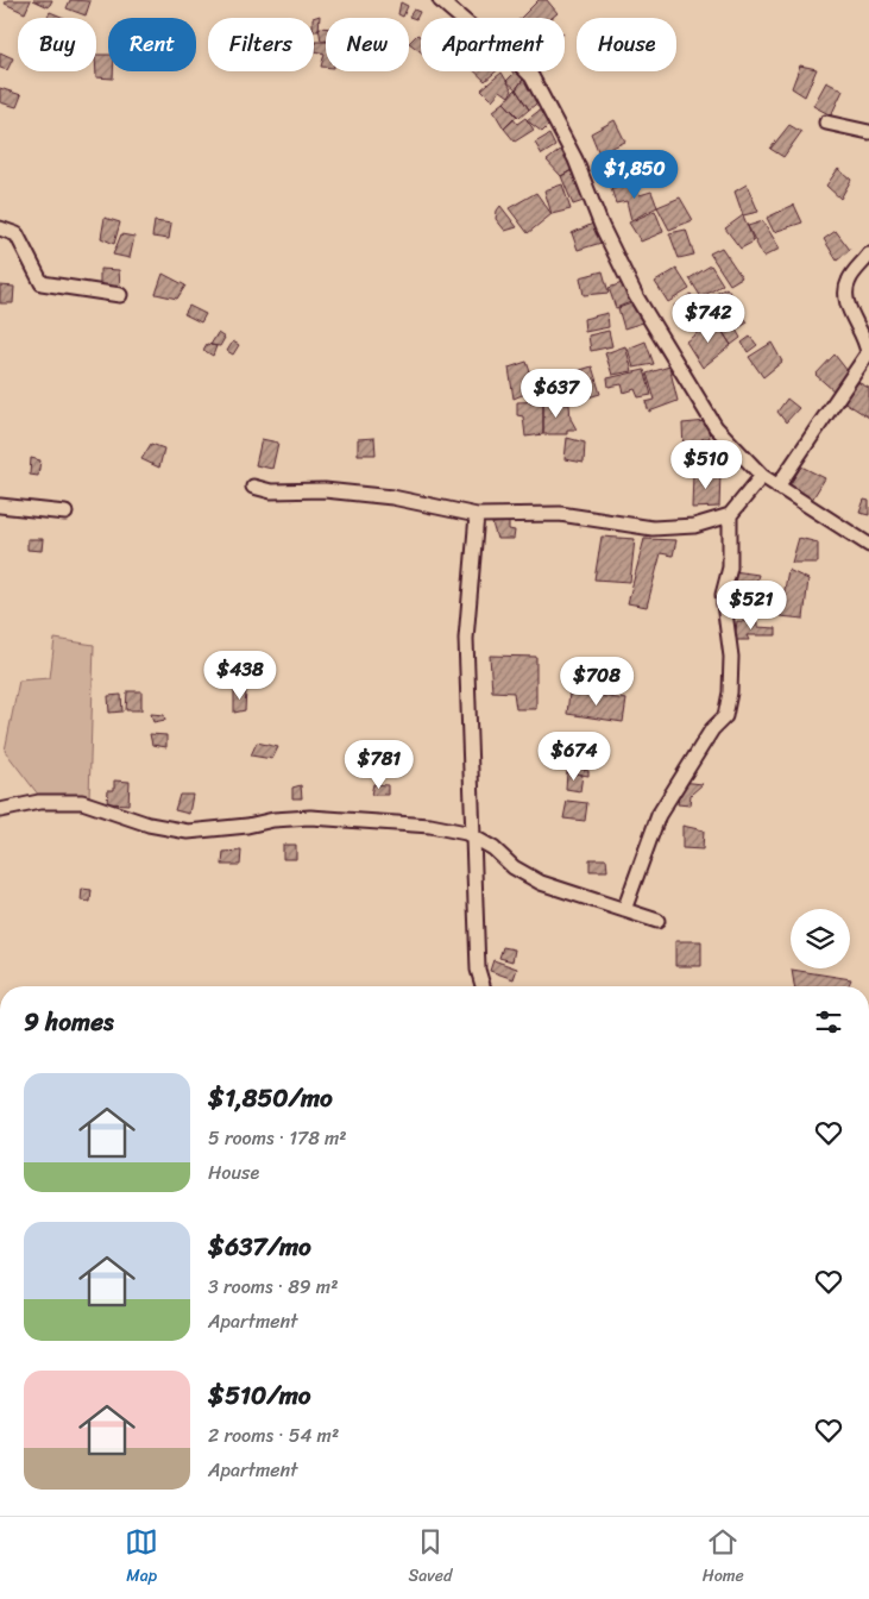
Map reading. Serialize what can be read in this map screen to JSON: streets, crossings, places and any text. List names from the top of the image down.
{
  "page": {
    "chip": [
      "Buy",
      "Rent",
      "Filters",
      "New",
      "Apartment",
      "House"
    ],
    "price": [
      "$1,850",
      "$742",
      "$637",
      "$510",
      "$521",
      "$438",
      "$708",
      "$674",
      "$781"
    ],
    "heading": "9 homes",
    "list": [
      {
        "name": "$1,850/mo",
        "note": "5 rooms · 178 m² · House"
      },
      {
        "name": "$637/mo",
        "note": "3 rooms · 89 m² · Apartment"
      },
      {
        "name": "$510/mo",
        "note": "2 rooms · 54 m² · Apartment"
      }
    ],
    "tabs": ["Map", "Saved", "Home"]
  }
}
